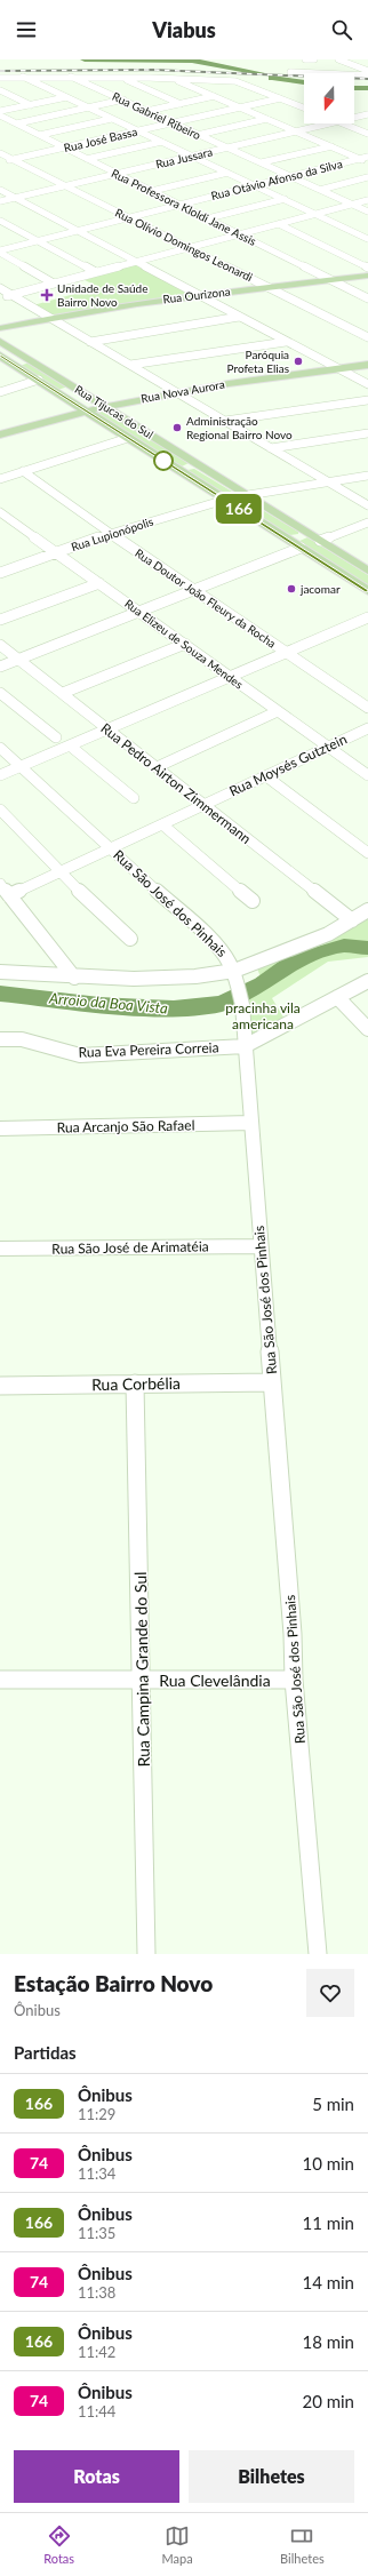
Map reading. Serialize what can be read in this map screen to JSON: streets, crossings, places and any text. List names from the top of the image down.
{
  "streets": {
    "main road": ["Rua Ourizona", "Rua Nova Aurora", "Rua Tijucas do Sul"],
    "street": [
      "Rua Gabriel Ribeiro",
      "Rua José Bassa",
      "Rua Jussara",
      "Rua Otávio Afonso da Silva",
      "Rua Professora Kloldi Jane Assis",
      "Rua Olívio Domingos Leonardi",
      "Rua Lupionópolis",
      "Rua Doutor João Fleury da Rocha",
      "Rua Elizeu de Souza Mendes",
      "Rua Moysés Gutztein",
      "Rua Pedro Airton Zimmermann",
      "Rua São José dos Pinhais",
      "Rua Eva Pereira Correia",
      "Rua Arcanjo São Rafael",
      "Rua São José de Arimatéia",
      "Rua Corbélia",
      "Rua Campina Grande do Sul",
      "Rua Clevelândia"
    ]
  },
  "crossings": [
    ["Rua Gabriel Ribeiro", "Rua José Bassa"],
    ["Rua Gabriel Ribeiro", "Rua Jussara"],
    ["Rua Gabriel Ribeiro", "Rua Otávio Afonso da Silva"],
    ["Rua José Bassa", "Rua Professora Kloldi Jane Assis"],
    ["Rua José Bassa", "Rua Olívio Domingos Leonardi"],
    ["Rua Jussara", "Rua Professora Kloldi Jane Assis"],
    ["Rua Jussara", "Rua Olívio Domingos Leonardi"],
    ["Rua Otávio Afonso da Silva", "Rua Professora Kloldi Jane Assis"],
    ["Rua Otávio Afonso da Silva", "Rua Olívio Domingos Leonardi"],
    ["Rua Professora Kloldi Jane Assis", "Rua Ourizona"],
    ["Rua Olívio Domingos Leonardi", "Rua Ourizona"],
    ["Rua Nova Aurora", "Rua Tijucas do Sul"],
    ["Rua Tijucas do Sul", "Rua Lupionópolis"],
    ["Rua Lupionópolis", "Rua Doutor João Fleury da Rocha"],
    ["Rua Lupionópolis", "Rua Elizeu de Souza Mendes"],
    ["Rua Elizeu de Souza Mendes", "Rua Moysés Gutztein"],
    ["Rua Moysés Gutztein", "Rua Pedro Airton Zimmermann"],
    ["Rua Moysés Gutztein", "Rua São José dos Pinhais"],
    ["Rua São José dos Pinhais", "Rua Eva Pereira Correia"],
    ["Rua São José dos Pinhais", "Rua Arcanjo São Rafael"],
    ["Rua São José dos Pinhais", "Rua São José de Arimatéia"],
    ["Rua São José dos Pinhais", "Rua Corbélia"],
    ["Rua São José dos Pinhais", "Rua Clevelândia"],
    ["Rua Corbélia", "Rua Campina Grande do Sul"],
    ["Rua Campina Grande do Sul", "Rua Clevelândia"]
  ],
  "water": ["Arroio da Boa Vista"],
  "parks": ["pracinha vila americana"],
  "places": {
    "health": ["Unidade de Saúde Bairro Novo"],
    "other": ["Paróquia Profeta Elias", "Administração Regional Bairro Novo", "jacomar"]
  },
  "lines": ["bus line 166"],
  "north": "bottom",
  "page": {
    "header": "Viabus",
    "on_map": "166",
    "heading": [
      ["Estação Bairro Novo", "Ônibus"],
      "Partidas"
    ],
    "list": [
      {
        "mark": "166",
        "name": "Ônibus",
        "note": "11:29",
        "value": "5 min"
      },
      {
        "mark": "74",
        "name": "Ônibus",
        "note": "11:34",
        "value": "10 min"
      },
      {
        "mark": "166",
        "name": "Ônibus",
        "note": "11:35",
        "value": "11 min"
      },
      {
        "mark": "74",
        "name": "Ônibus",
        "note": "11:38",
        "value": "14 min"
      },
      {
        "mark": "166",
        "name": "Ônibus",
        "note": "11:42",
        "value": "18 min"
      },
      {
        "mark": "74",
        "name": "Ônibus",
        "note": "11:44",
        "value": "20 min"
      }
    ],
    "buttons": ["Rotas", "Bilhetes"],
    "tabs": ["Rotas", "Mapa", "Bilhetes"]
  }
}
